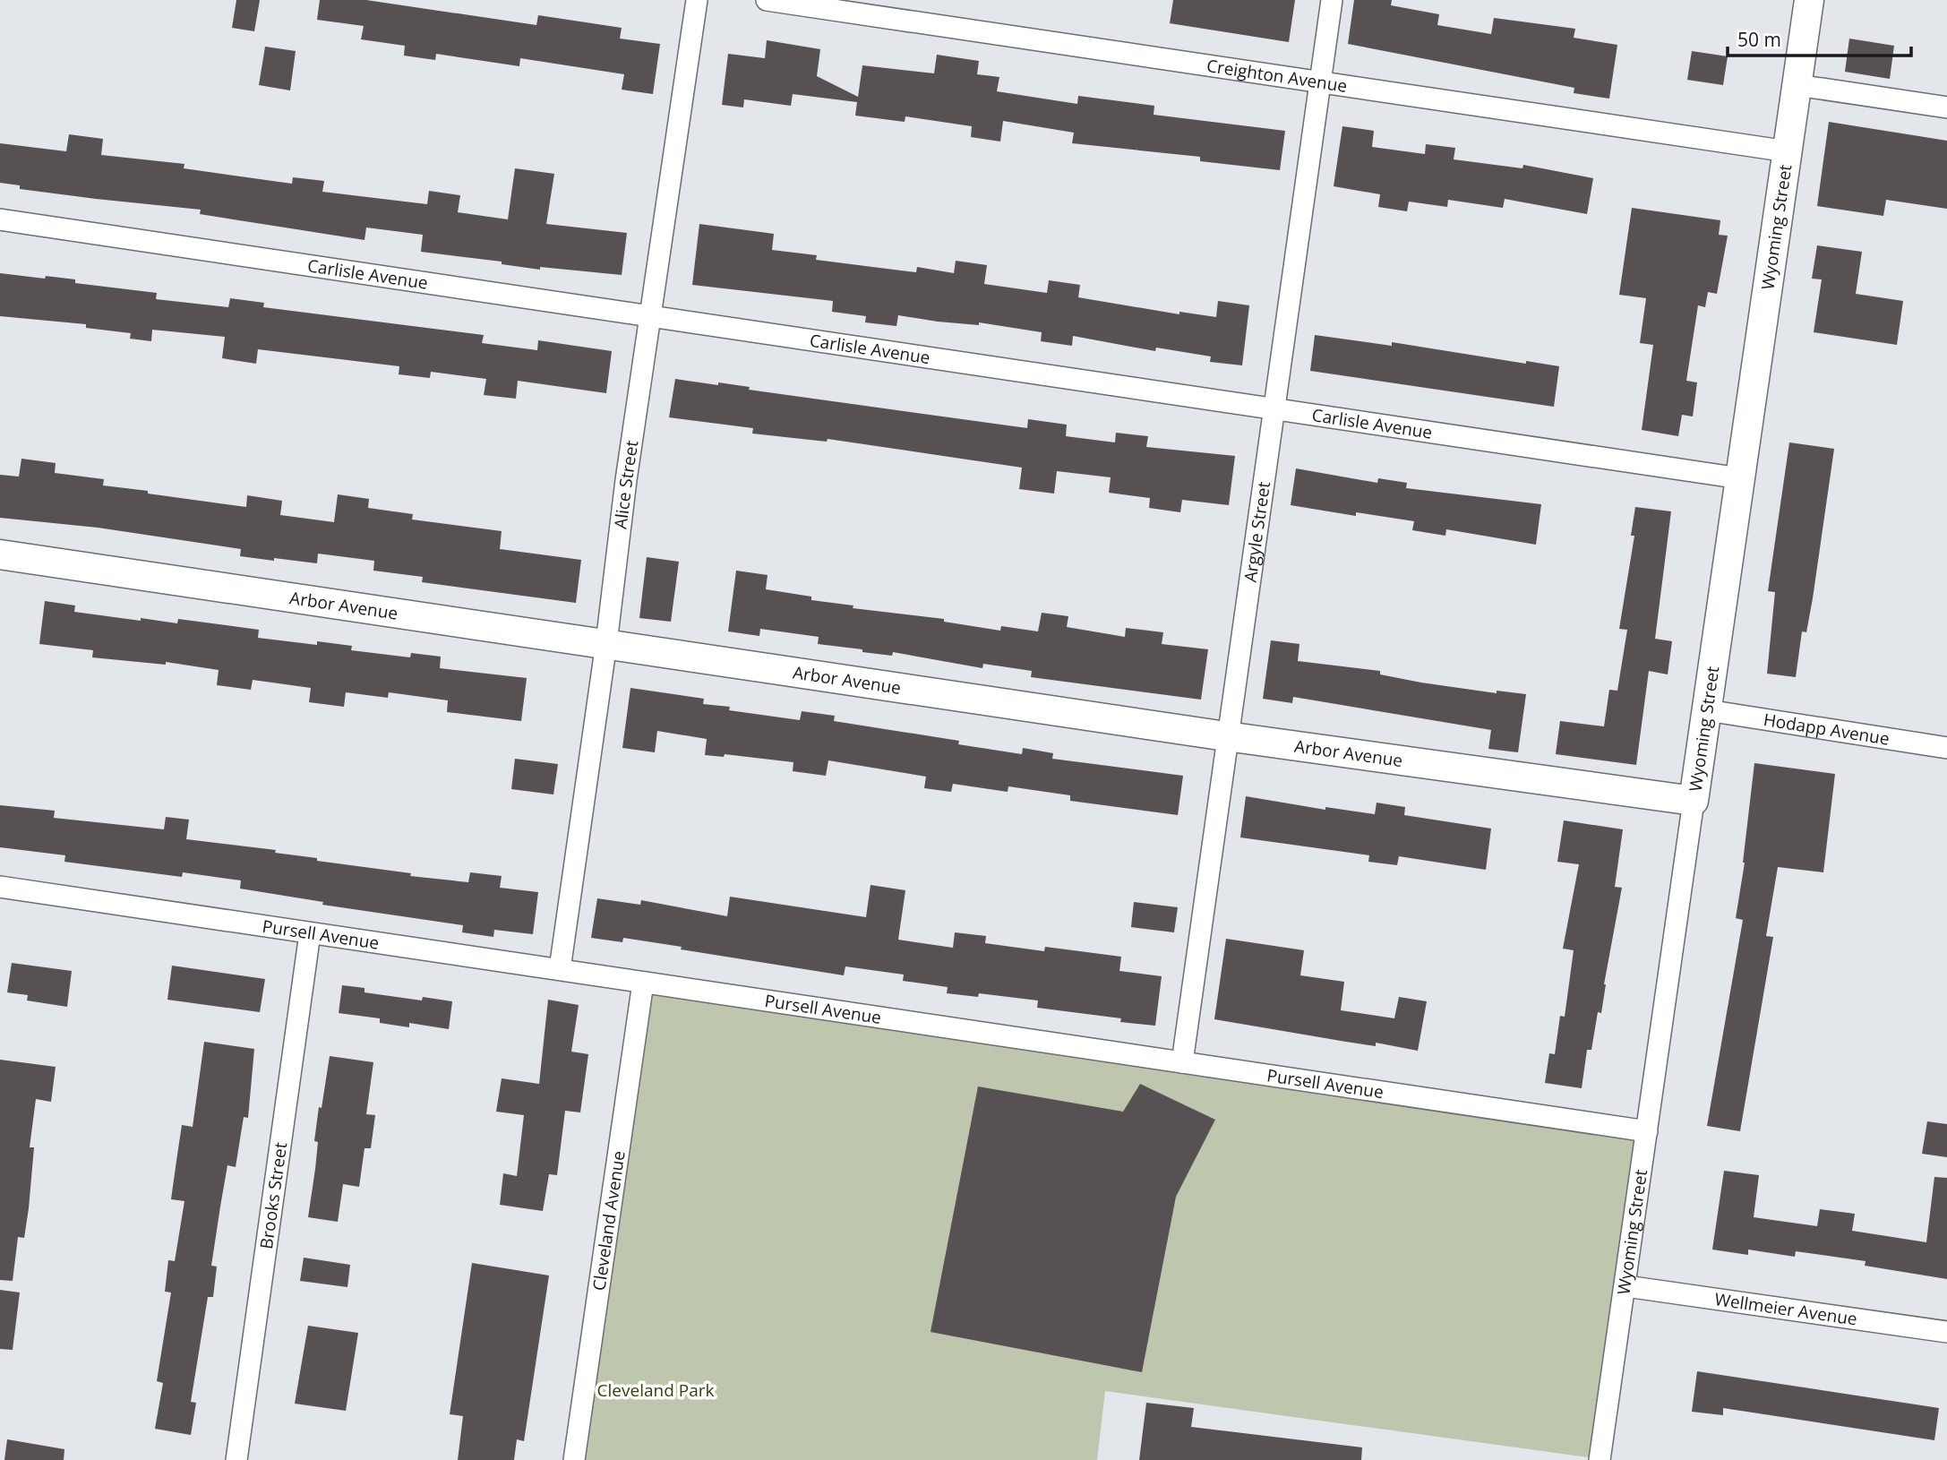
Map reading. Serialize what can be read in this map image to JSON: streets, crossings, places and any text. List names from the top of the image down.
{
  "streets": {
    "street": [
      "Creighton Avenue",
      "Wyoming Street",
      "Carlisle Avenue",
      "Alice Street",
      "Argyle Street",
      "Arbor Avenue",
      "Hodapp Avenue",
      "Pursell Avenue",
      "Brooks Street",
      "Cleveland Avenue",
      "Wellmeier Avenue"
    ]
  },
  "crossings": [
    ["Creighton Avenue", "Wyoming Street"],
    ["Creighton Avenue", "Argyle Street"],
    ["Wyoming Street", "Carlisle Avenue"],
    ["Wyoming Street", "Arbor Avenue"],
    ["Wyoming Street", "Hodapp Avenue"],
    ["Wyoming Street", "Pursell Avenue"],
    ["Wyoming Street", "Wellmeier Avenue"],
    ["Carlisle Avenue", "Alice Street"],
    ["Carlisle Avenue", "Argyle Street"],
    ["Alice Street", "Arbor Avenue"],
    ["Alice Street", "Pursell Avenue"],
    ["Argyle Street", "Arbor Avenue"],
    ["Argyle Street", "Pursell Avenue"],
    ["Pursell Avenue", "Brooks Street"],
    ["Pursell Avenue", "Cleveland Avenue"]
  ],
  "parks": ["Cleveland Park"],
  "scale_bar": "50 m"
}
